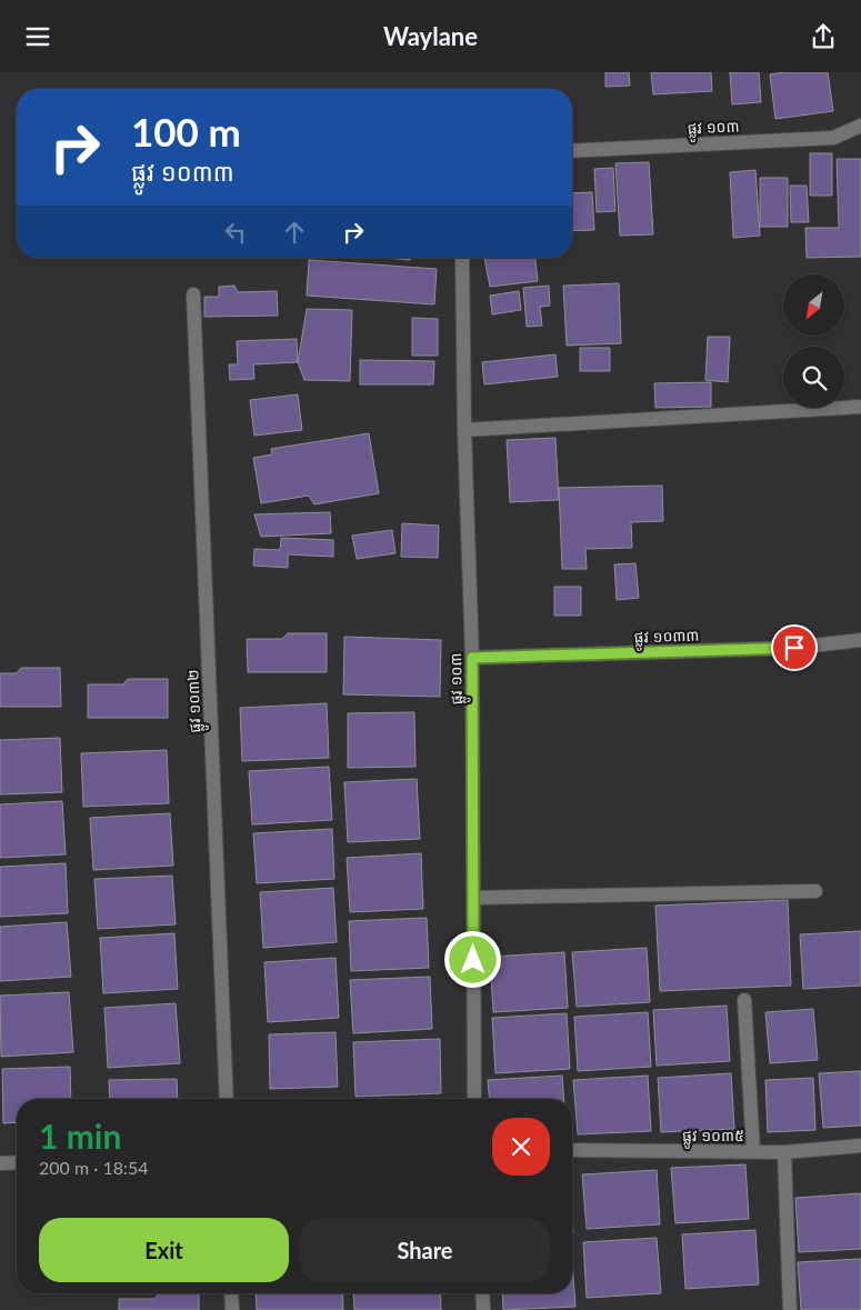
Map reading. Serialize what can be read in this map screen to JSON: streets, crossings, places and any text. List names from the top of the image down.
{
  "streets": {
    "street": [
      "ផ្លូវ ១០៣",
      "ផ្លូវ ១០៣៣",
      "ផ្លូវ ១០៣២",
      "ផ្លូវ ១០៣៥"
    ]
  },
  "crossings": [
    ["ផ្លូវ ១០៣", "ផ្លូវ ១០៣៣"]
  ],
  "north": "bottom left",
  "page": {
    "header": "Waylane",
    "turn": ["100 m", "ផ្លូវ ១០៣៣"],
    "heading": ["1 min", "200 m · 18:54"],
    "buttons": ["Exit", "Share"]
  }
}
